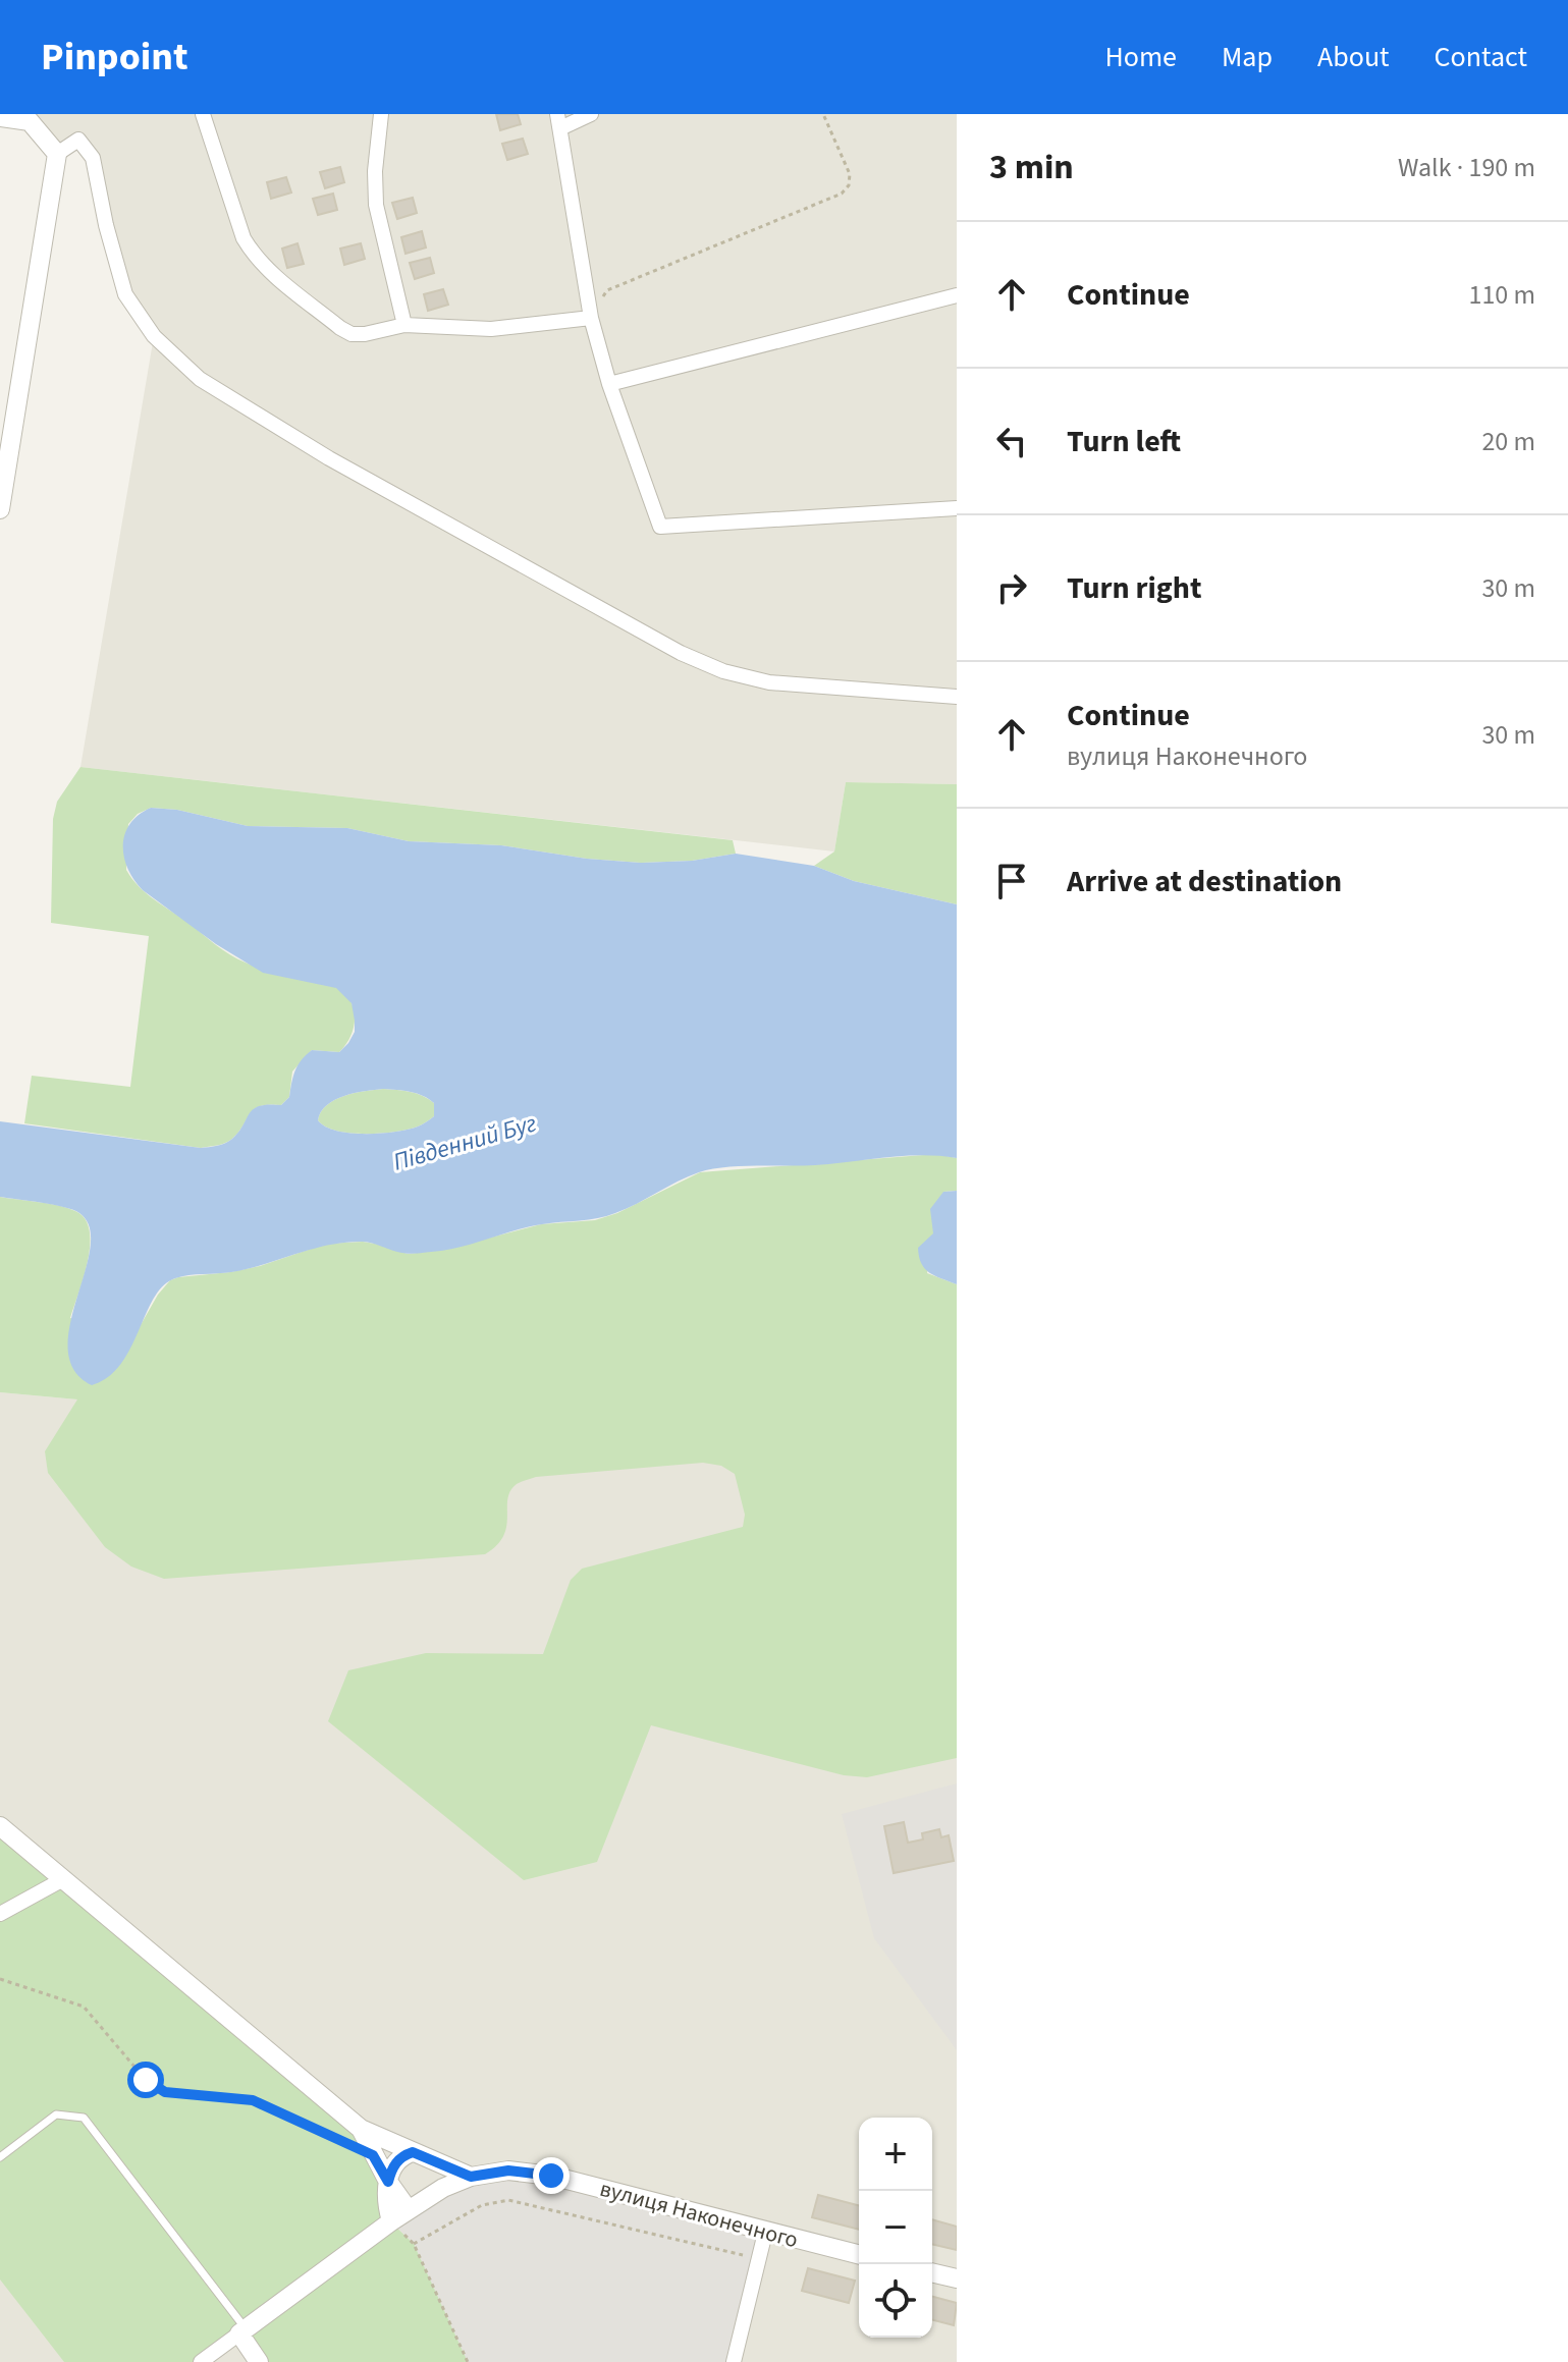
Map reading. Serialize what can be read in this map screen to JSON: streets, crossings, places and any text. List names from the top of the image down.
{
  "streets": {
    "street": ["вулиця Наконечного"]
  },
  "water": ["Південний Буг"],
  "page": {
    "header": "Pinpoint",
    "nav": [
      "Home",
      "Map",
      "About",
      "Contact"
    ],
    "heading": ["3 min", "Walk · 190 m"],
    "list": [
      ["Continue", "110 m"],
      ["Turn left", "20 m"],
      ["Turn right", "30 m"],
      ["Continue", "вулиця Наконечного", "30 m"],
      "Arrive at destination"
    ],
    "map_buttons": ["+", "−"]
  }
}
